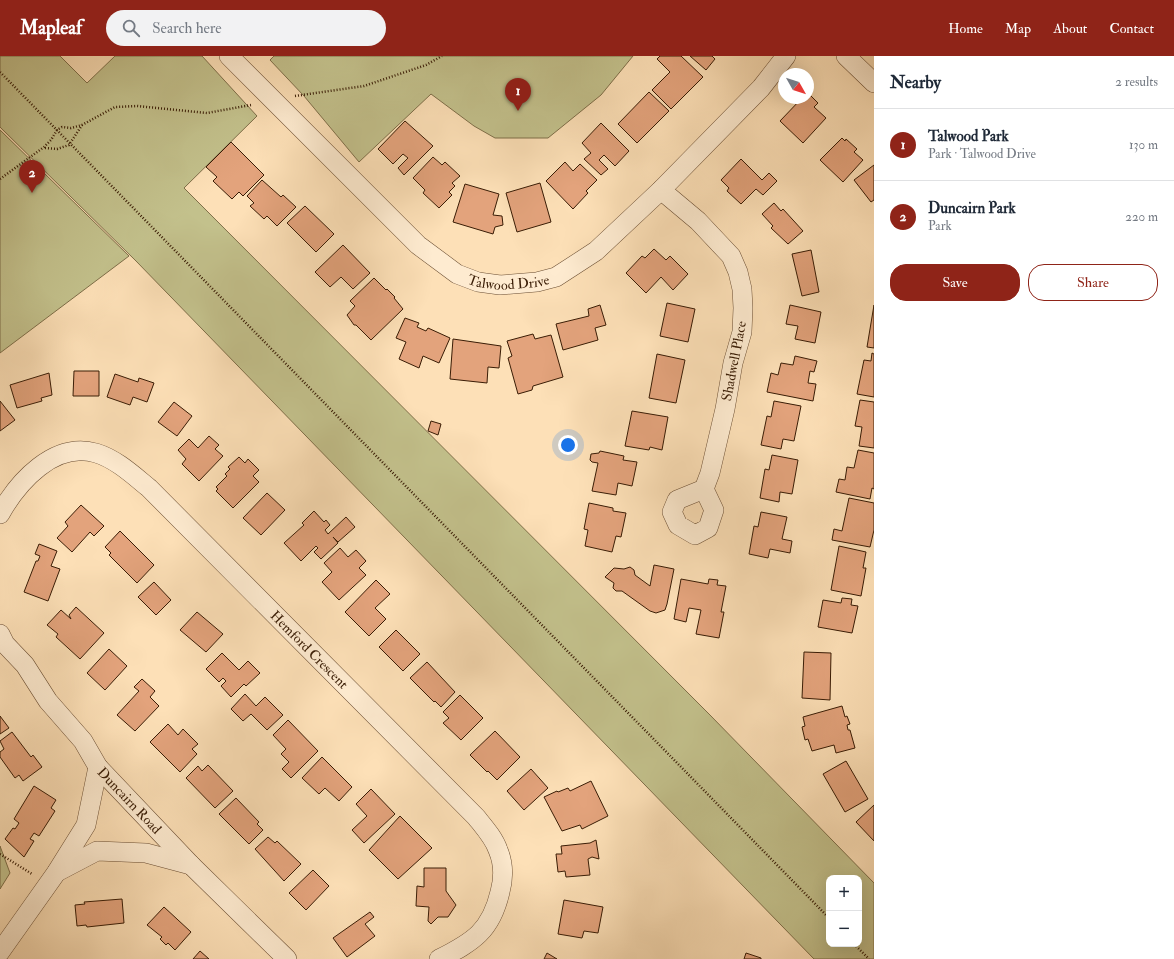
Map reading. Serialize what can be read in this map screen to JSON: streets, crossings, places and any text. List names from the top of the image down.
{
  "streets": {
    "street": [
      "Talwood Drive",
      "Shadwell Place",
      "Hemford Crescent",
      "Duncairn Road"
    ]
  },
  "crossings": [
    ["Talwood Drive", "Shadwell Place"]
  ],
  "north": "bottom right",
  "page": {
    "header": "Mapleaf",
    "search": "Search here",
    "nav": [
      "Home",
      "Map",
      "About",
      "Contact"
    ],
    "heading": ["Nearby", "2 results"],
    "pins": ["1", "2"],
    "list": [
      {
        "mark": "1",
        "name": "Talwood Park",
        "note": "Park · Talwood Drive",
        "value": "130 m"
      },
      {
        "mark": "2",
        "name": "Duncairn Park",
        "note": "Park",
        "value": "220 m"
      }
    ],
    "buttons": ["Save", "Share"],
    "map_buttons": ["+", "−"]
  }
}
